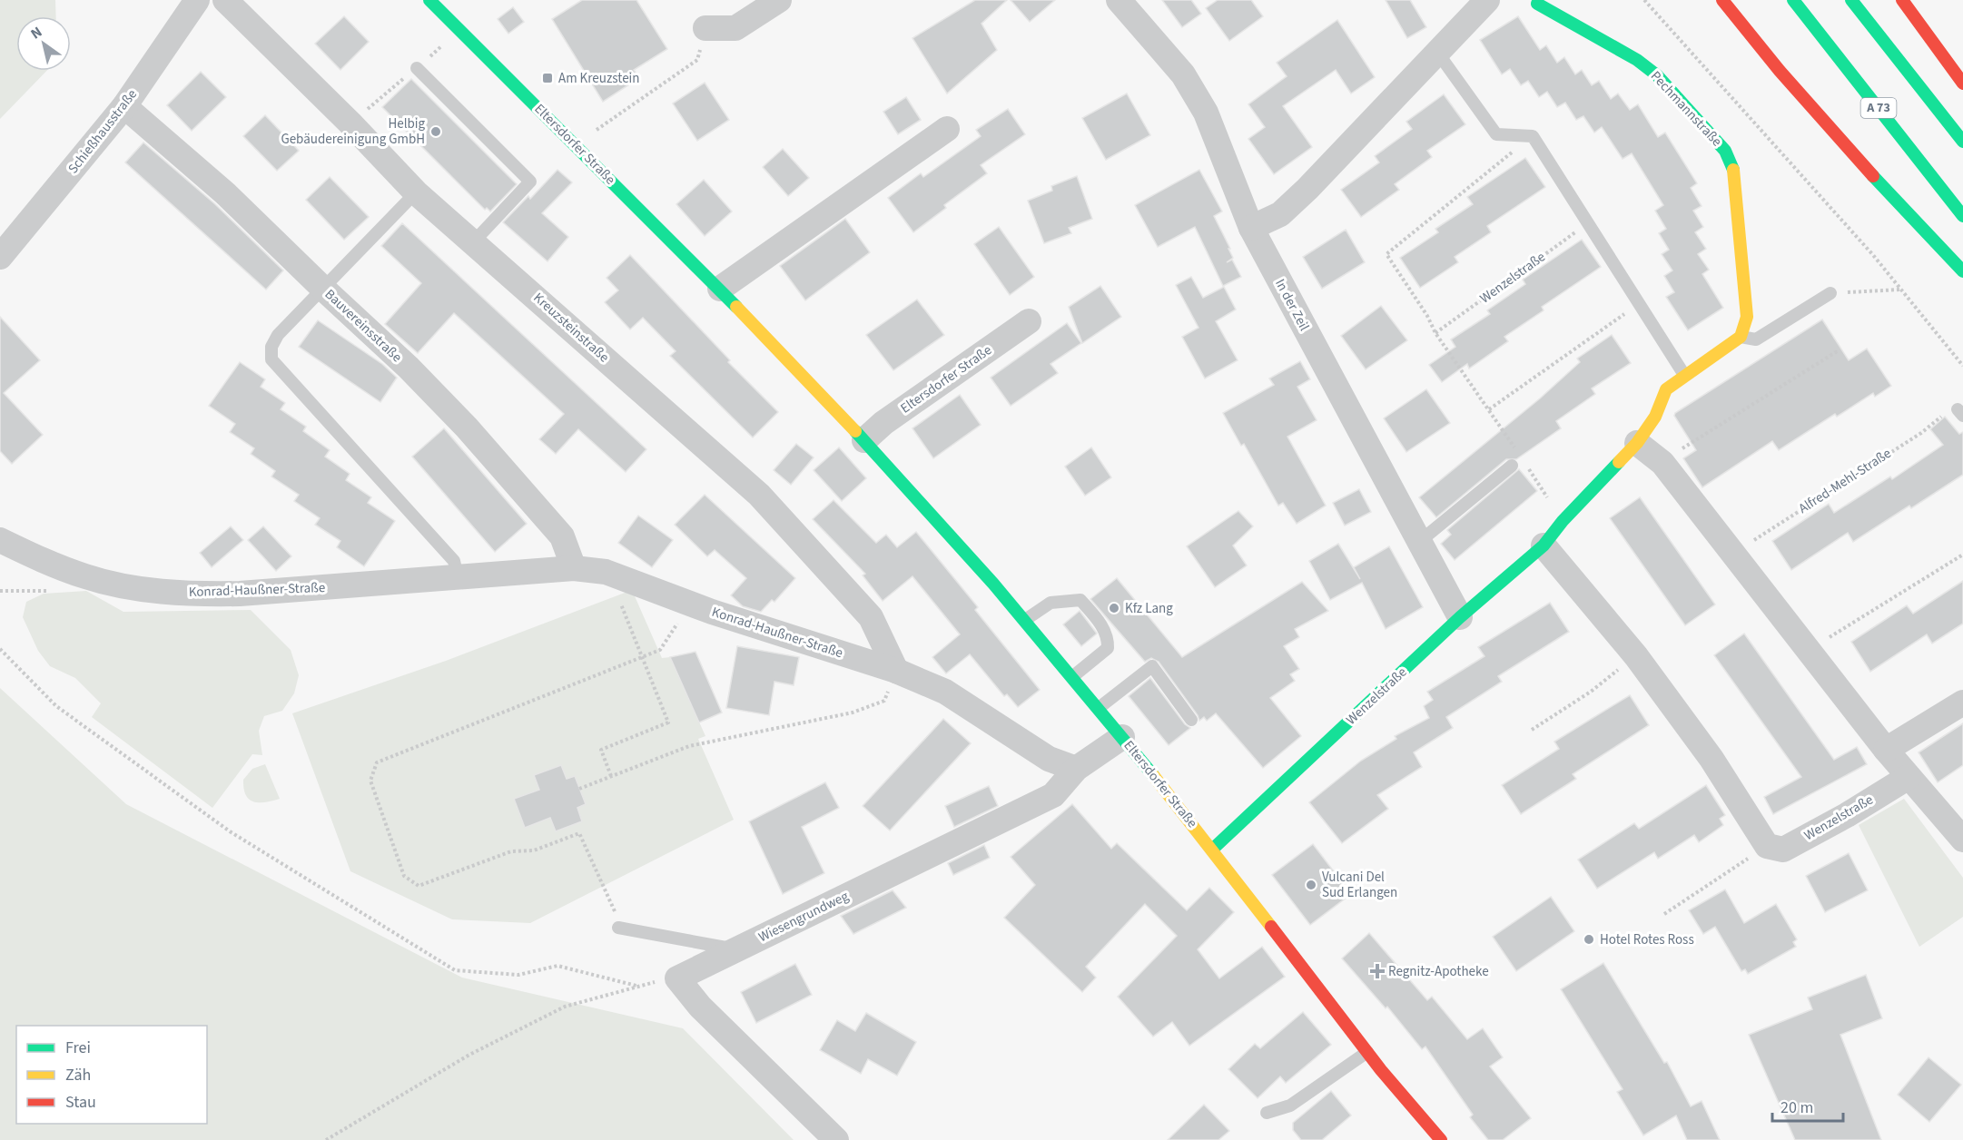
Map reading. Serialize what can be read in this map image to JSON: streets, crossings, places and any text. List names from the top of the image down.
{
  "streets": {
    "main road": [
      "A 73",
      "Pechmannstraße",
      "Eltersdorfer Straße",
      "Wenzelstraße"
    ],
    "street": [
      "Schießhausstraße",
      "In der Zeil",
      "Bauvereinsstraße",
      "Kreuzsteinstraße",
      "Konrad-Haußner-Straße",
      "Wiesengrundweg"
    ],
    "path": ["Alfred-Mehl-Straße"]
  },
  "crossings": [
    ["Schießhausstraße", "Bauvereinsstraße"],
    ["Eltersdorfer Straße", "Wenzelstraße"],
    ["Eltersdorfer Straße", "Wiesengrundweg"],
    ["Wenzelstraße", "In der Zeil"],
    ["Bauvereinsstraße", "Konrad-Haußner-Straße"],
    ["Kreuzsteinstraße", "Konrad-Haußner-Straße"],
    ["Konrad-Haußner-Straße", "Wiesengrundweg"]
  ],
  "places": {
    "transit": ["Am Kreuzstein"],
    "other": [
      "Helbig Gebäudereinigung GmbH",
      "Kfz Lang",
      "Vulcani Del Sud Erlangen",
      "Hotel Rotes Ross"
    ],
    "health": ["Regnitz-Apotheke"]
  },
  "legend": ["Frei", "Zäh", "Stau"],
  "scale_bar": "20 m",
  "north": "top left"
}
